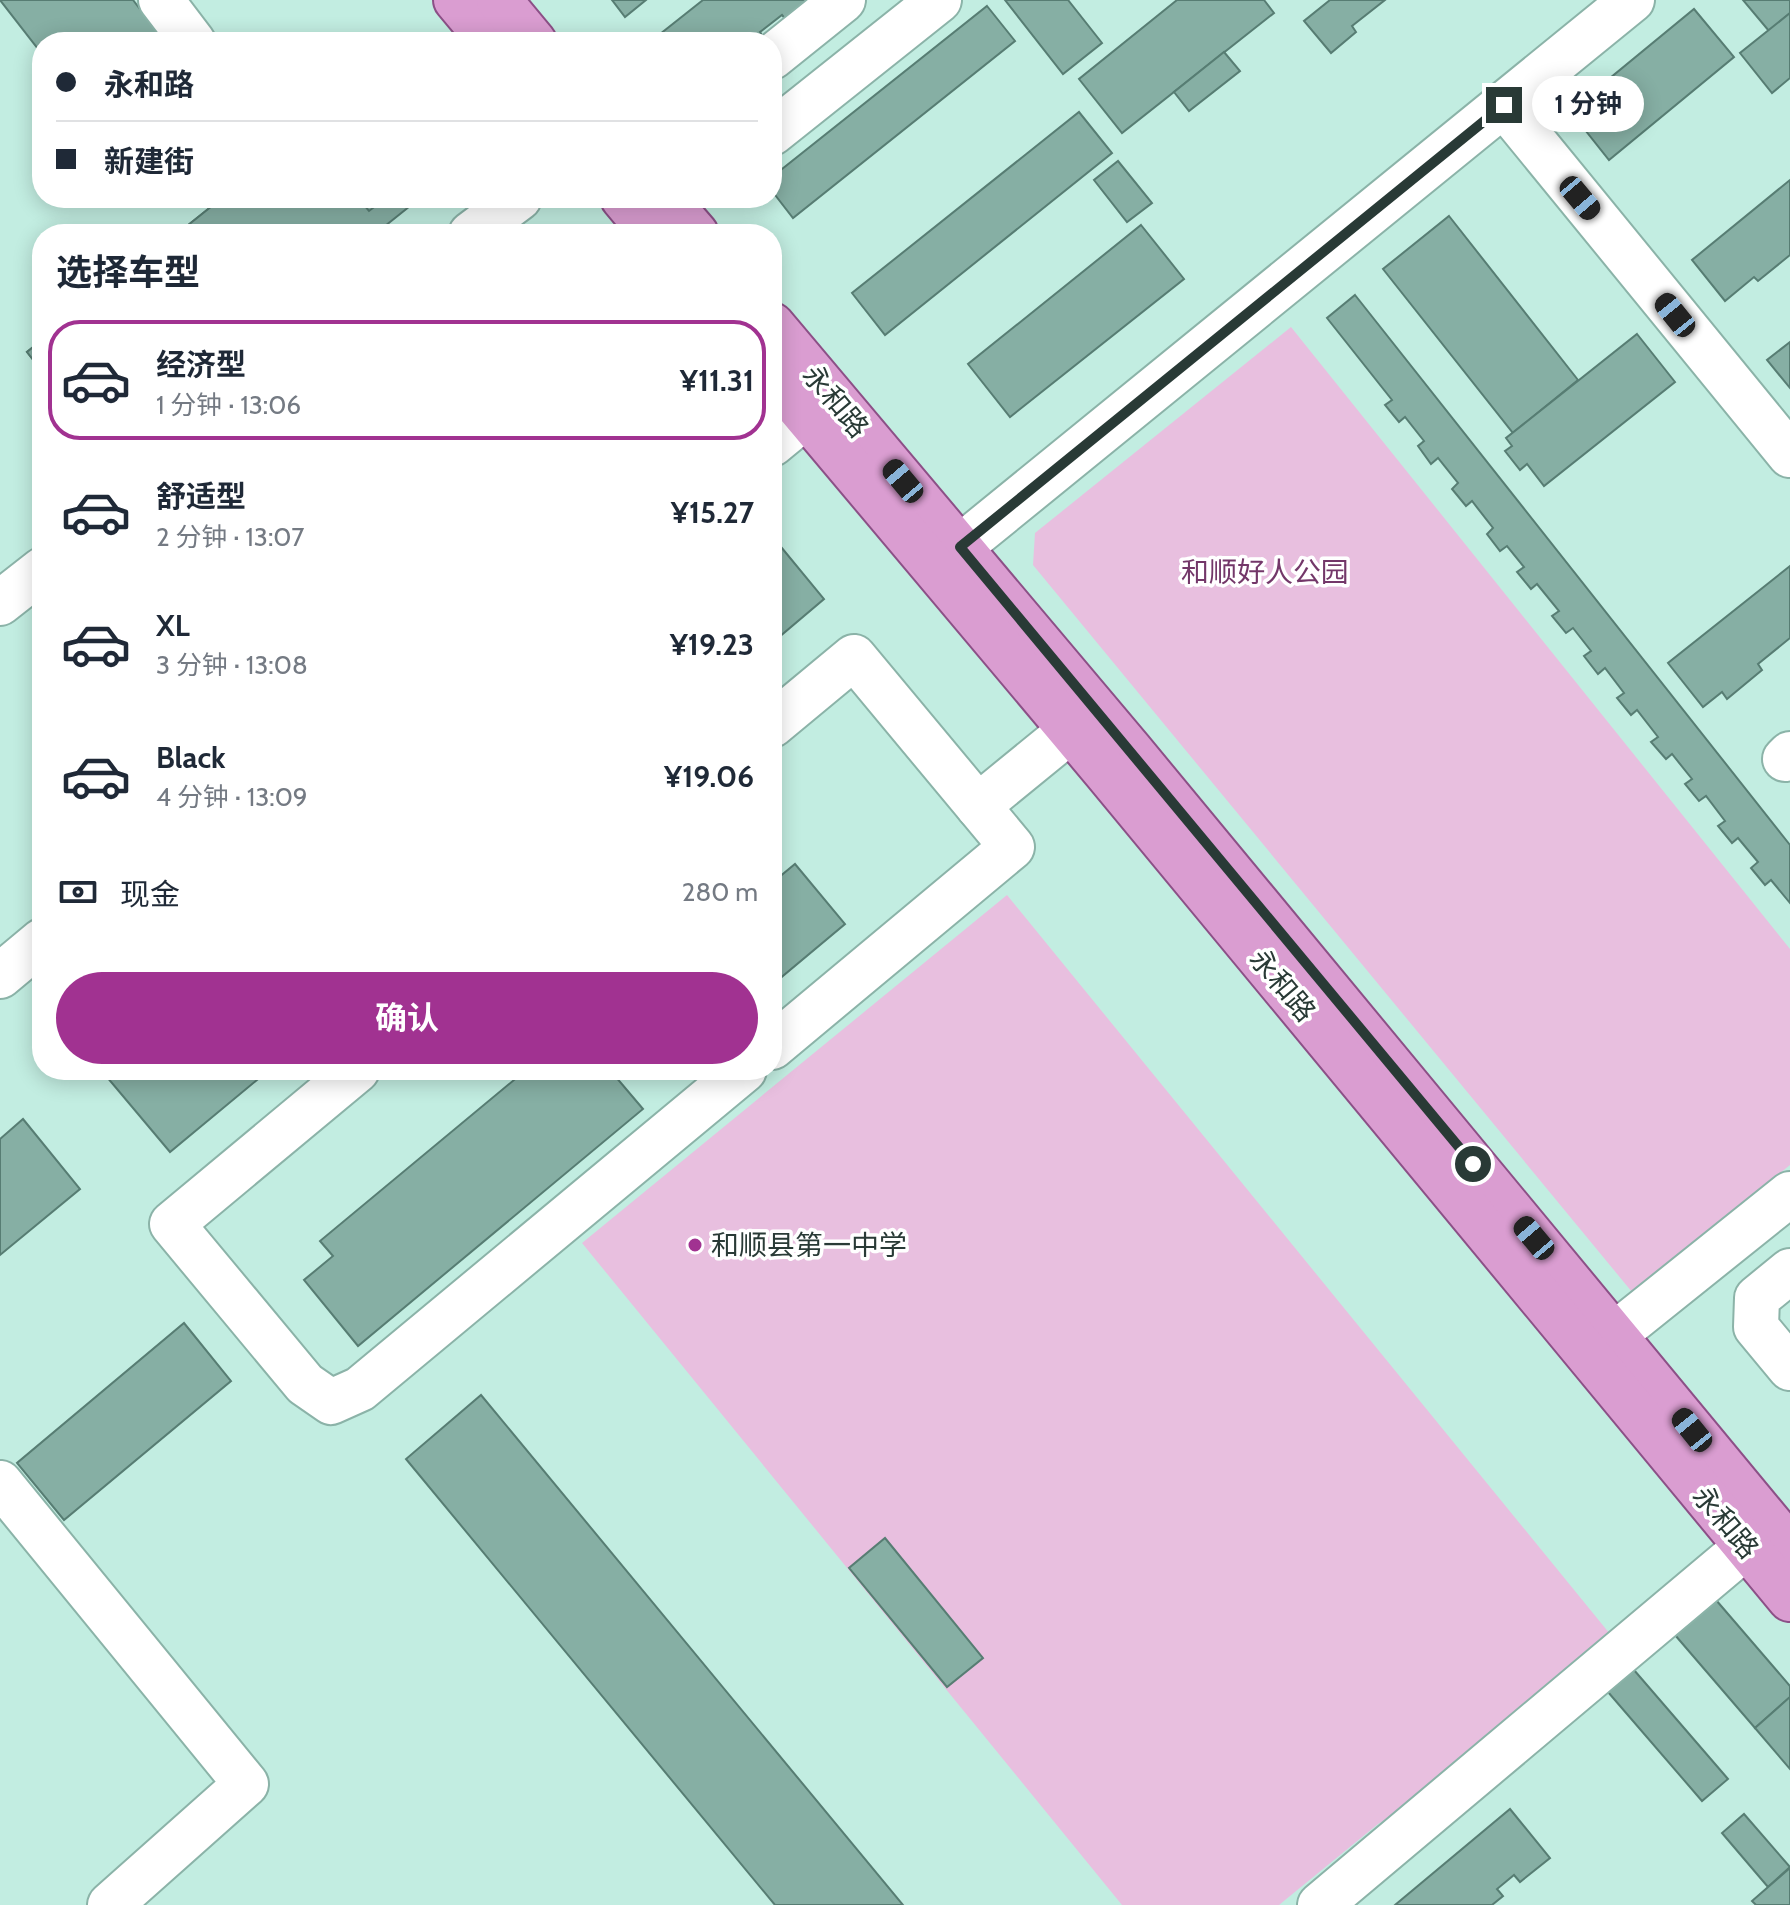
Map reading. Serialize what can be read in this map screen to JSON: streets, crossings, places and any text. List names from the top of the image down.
{
  "streets": {
    "main road": ["永和路"]
  },
  "parks": ["和顺好人公园"],
  "places": ["和顺县第一中学"],
  "page": {
    "banner": ["永和路", "新建街"],
    "bubble": "1 分钟",
    "heading": "选择车型",
    "list": [
      {
        "name": "经济型",
        "note": "1 分钟 · 13:06",
        "value": "¥11.31"
      },
      {
        "name": "舒适型",
        "note": "2 分钟 · 13:07",
        "value": "¥15.27"
      },
      {
        "name": "XL",
        "note": "3 分钟 · 13:08",
        "value": "¥19.23"
      },
      {
        "name": "Black",
        "note": "4 分钟 · 13:09",
        "value": "¥19.06"
      }
    ],
    "pay": ["现金", "280 m"],
    "buttons": "确认"
  }
}
